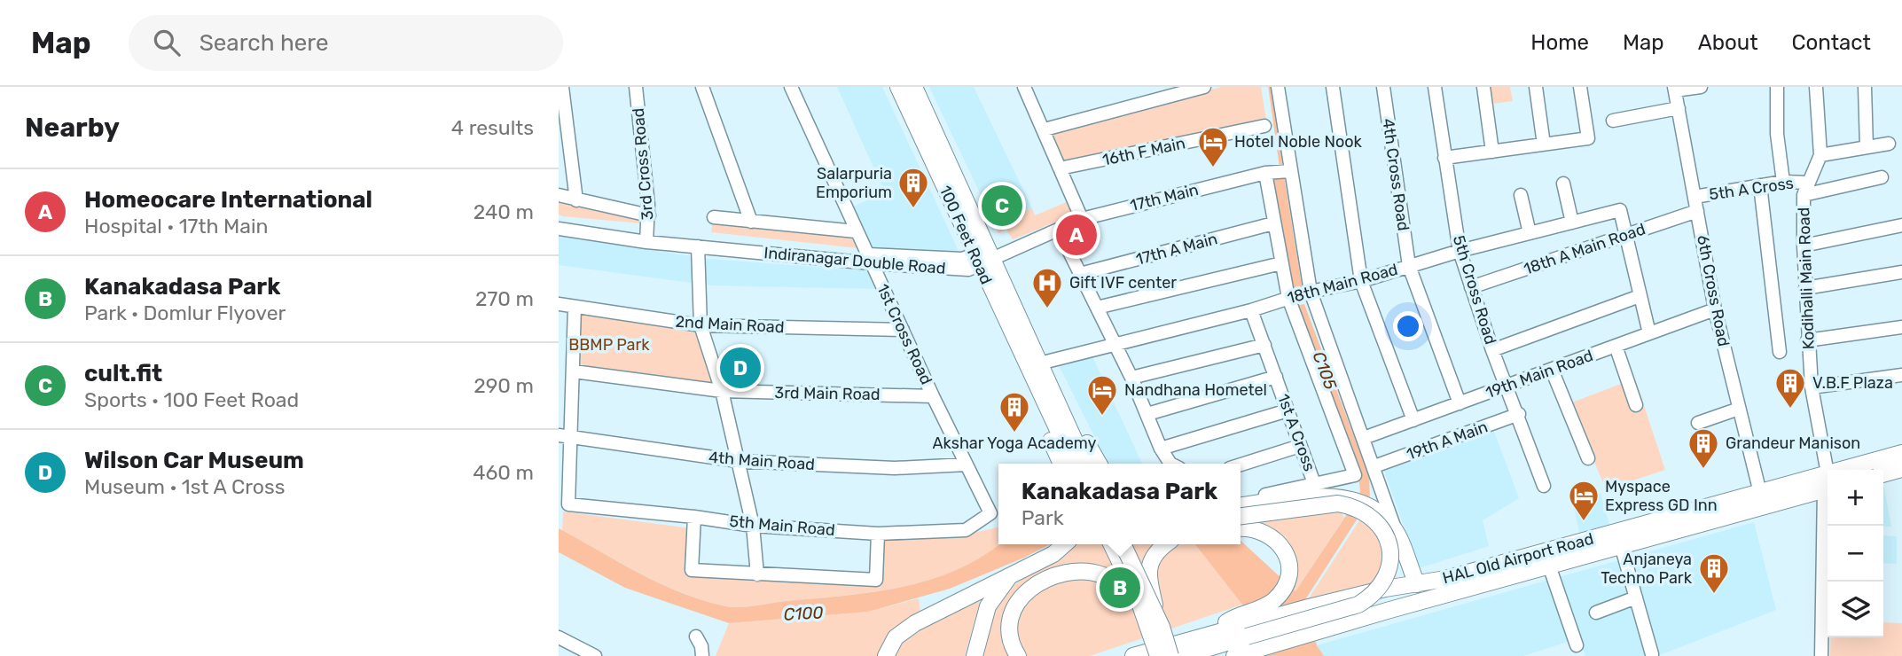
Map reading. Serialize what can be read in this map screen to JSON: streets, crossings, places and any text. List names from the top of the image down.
{
  "streets": {
    "main road": ["100 Feet Road", "HAL Old Airport Road"],
    "street": [
      "16th F Main",
      "3rd Cross Road",
      "4th Cross Road",
      "5th A Cross",
      "17th Main",
      "17th A Main",
      "18th A Main Road",
      "Indiranagar Double Road",
      "Kodihalli Main Road",
      "18th Main Road",
      "5th Cross Road",
      "6th Cross Road",
      "2nd Main Road",
      "1st Cross Road",
      "19th Main Road",
      "3rd Main Road",
      "1st A Cross",
      "19th A Main",
      "4th Main Road",
      "5th Main Road"
    ]
  },
  "crossings": [
    ["3rd Cross Road", "Indiranagar Double Road"],
    ["4th Cross Road", "18th Main Road"],
    ["4th Cross Road", "19th Main Road"],
    ["5th A Cross", "Kodihalli Main Road"],
    ["5th A Cross", "6th Cross Road"],
    ["17th Main", "Indiranagar Double Road"],
    ["100 Feet Road", "Indiranagar Double Road"],
    ["100 Feet Road", "18th Main Road"],
    ["18th A Main Road", "18th Main Road"],
    ["18th A Main Road", "5th Cross Road"],
    ["18th A Main Road", "6th Cross Road"],
    ["Indiranagar Double Road", "1st Cross Road"],
    ["Kodihalli Main Road", "HAL Old Airport Road"],
    ["18th Main Road", "5th Cross Road"],
    ["18th Main Road", "1st A Cross"],
    ["5th Cross Road", "19th Main Road"],
    ["5th Cross Road", "19th A Main"],
    ["6th Cross Road", "19th Main Road"],
    ["6th Cross Road", "HAL Old Airport Road"],
    ["2nd Main Road", "1st Cross Road"],
    ["1st Cross Road", "3rd Main Road"],
    ["1st Cross Road", "4th Main Road"],
    ["1st Cross Road", "5th Main Road"],
    ["4th Main Road", "5th Main Road"]
  ],
  "water": ["C105", "C100"],
  "parks": ["BBMP Park"],
  "places": {
    "hotel": ["Hotel Noble Nook", "Nandhana Hometel", "Myspace Express GD Inn"],
    "building": [
      "Salarpuria Emporium",
      "V.B.F Plaza",
      "Akshar Yoga Academy",
      "Grandeur Manison",
      "Anjaneya Techno Park"
    ],
    "hospital": ["Gift IVF center"]
  },
  "page": {
    "header": "Map",
    "search": "Search here",
    "nav": [
      "Home",
      "Map",
      "About",
      "Contact"
    ],
    "heading": ["Nearby", "4 results"],
    "list": [
      {
        "mark": "A",
        "name": "Homeocare International",
        "note": "Hospital · 17th Main",
        "value": "240 m"
      },
      {
        "mark": "B",
        "name": "Kanakadasa Park",
        "note": "Park · Domlur Flyover",
        "value": "270 m"
      },
      {
        "mark": "C",
        "name": "cult.fit",
        "note": "Sports · 100 Feet Road",
        "value": "290 m"
      },
      {
        "mark": "D",
        "name": "Wilson Car Museum",
        "note": "Museum · 1st A Cross",
        "value": "460 m"
      }
    ],
    "pins": [
      "C",
      "A",
      "D",
      "B"
    ],
    "popup": ["Kanakadasa Park", "Park"],
    "map_buttons": ["+", "−"]
  }
}
